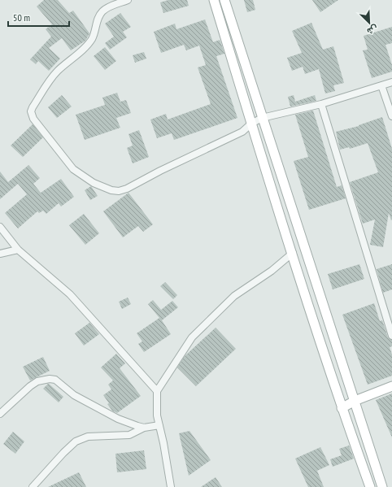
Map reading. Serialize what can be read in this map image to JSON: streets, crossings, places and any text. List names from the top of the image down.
{
  "scale_bar": "50 m",
  "north": "bottom right"
}
